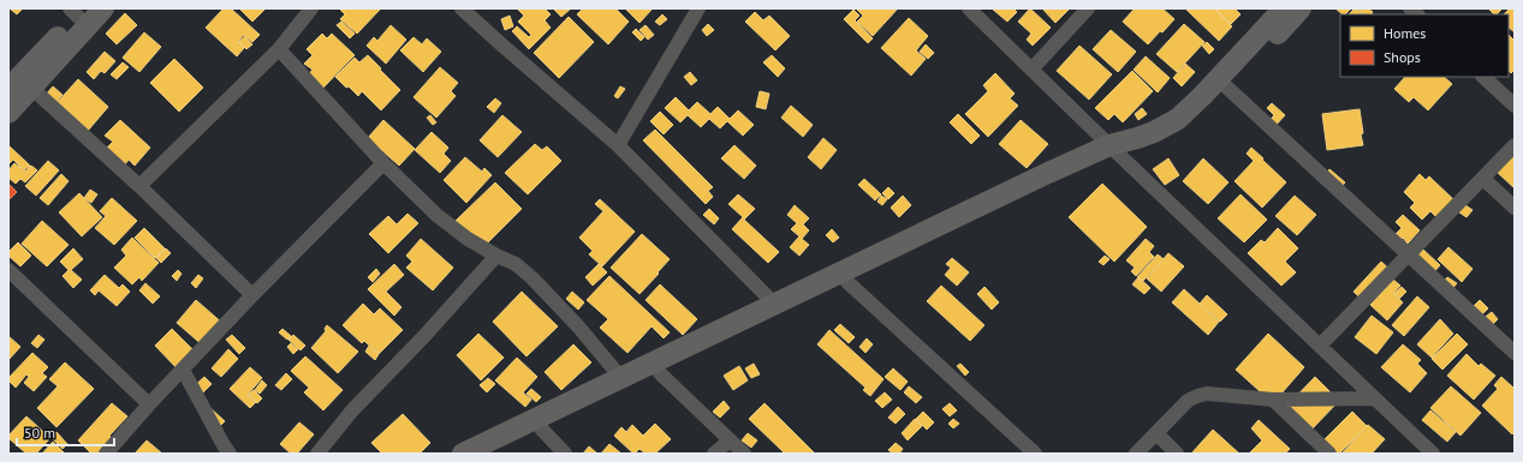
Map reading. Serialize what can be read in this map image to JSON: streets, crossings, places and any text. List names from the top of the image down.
{
  "legend": ["Homes", "Shops"],
  "scale_bar": "50 m"
}
